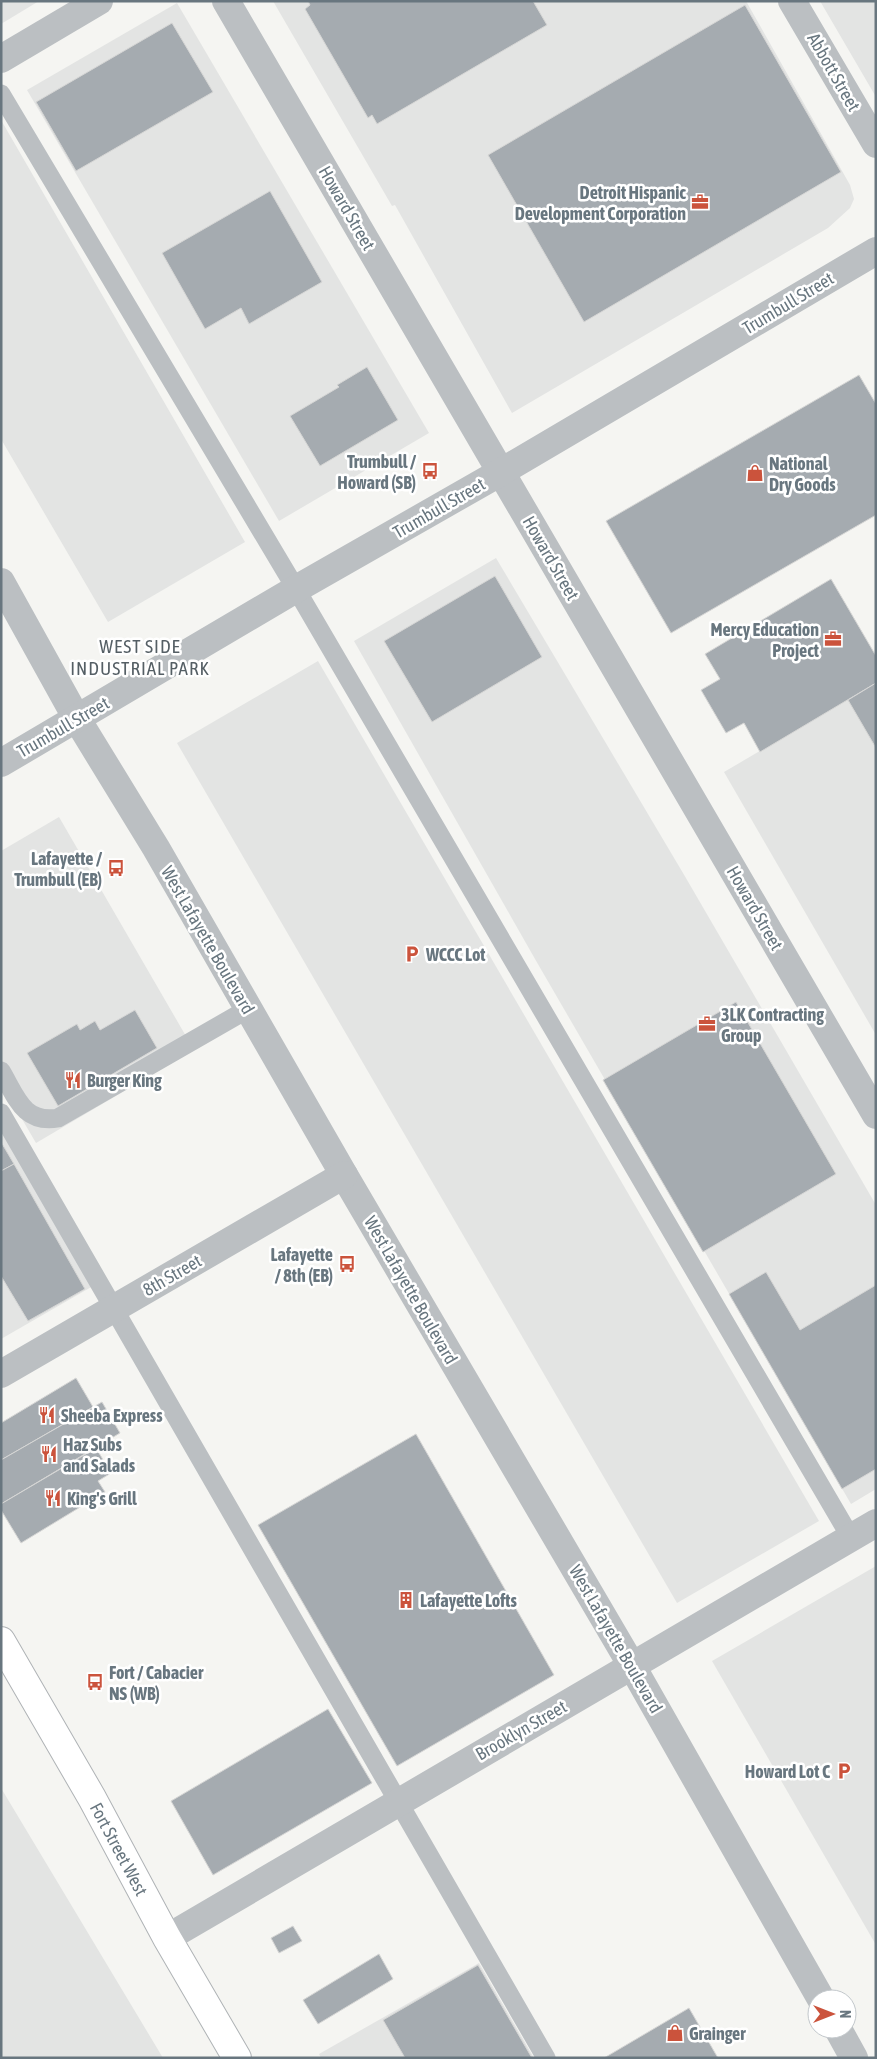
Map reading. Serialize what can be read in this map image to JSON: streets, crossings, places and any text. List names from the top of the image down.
{
  "streets": {
    "main road": ["Fort Street West"],
    "street": [
      "Abbott Street",
      "Howard Street",
      "Trumbull Street",
      "West Lafayette Boulevard",
      "8th Street",
      "Brooklyn Street"
    ]
  },
  "crossings": [
    ["Howard Street", "Trumbull Street"],
    ["Trumbull Street", "West Lafayette Boulevard"],
    ["West Lafayette Boulevard", "8th Street"],
    ["West Lafayette Boulevard", "Brooklyn Street"],
    ["Brooklyn Street", "Fort Street West"]
  ],
  "districts": ["WEST SIDE INDUSTRIAL PARK"],
  "places": {
    "office": ["Detroit Hispanic Development Corporation", "Mercy Education Project", "3LK Contracting Group"],
    "bus stop": [
      "Trumbull / Howard (SB)",
      "Lafayette / Trumbull (EB)",
      "Lafayette / 8th (EB)",
      "Fort / Cabacier NS (WB)"
    ],
    "shop": ["National Dry Goods", "Grainger"],
    "parking": ["WCCC Lot", "Howard Lot C"],
    "restaurant": [
      "Burger King",
      "Sheeba Express",
      "Haz Subs and Salads",
      "King's Grill"
    ],
    "building": ["Lafayette Lofts"]
  },
  "north": "right"
}
